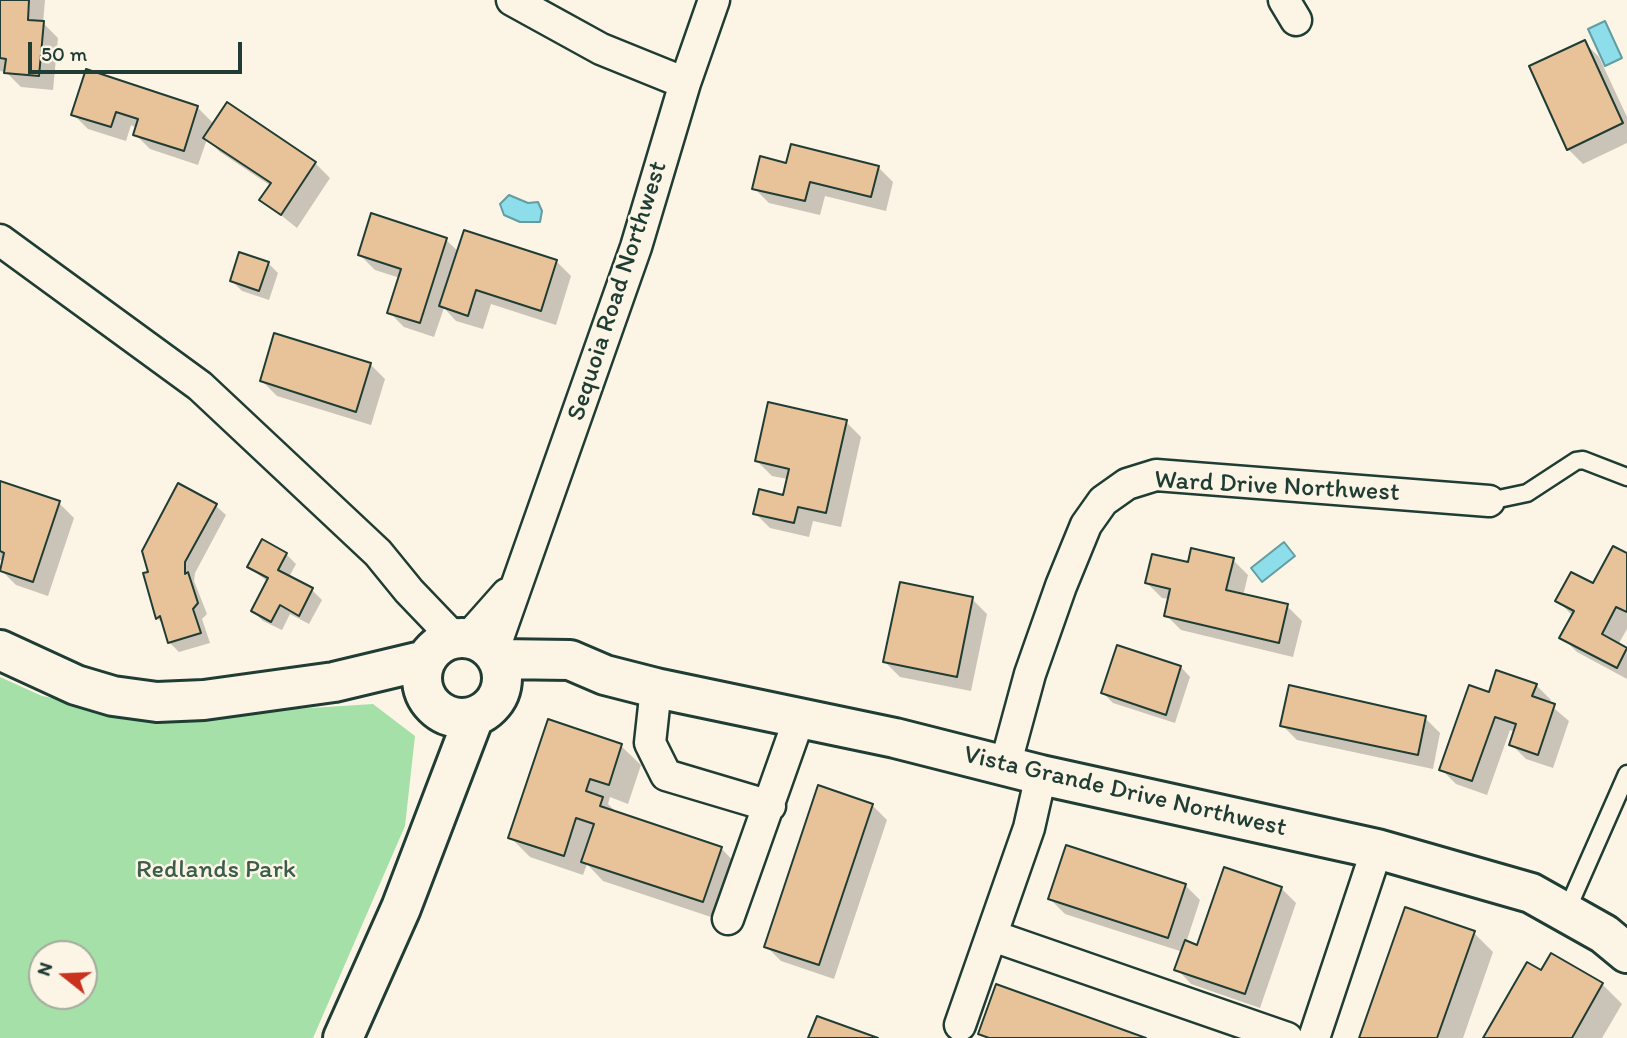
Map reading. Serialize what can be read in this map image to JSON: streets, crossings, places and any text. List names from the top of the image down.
{
  "streets": {
    "street": ["Sequoia Road Northwest", "Ward Drive Northwest", "Vista Grande Drive Northwest"]
  },
  "crossings": [
    ["Sequoia Road Northwest", "Vista Grande Drive Northwest"],
    ["Ward Drive Northwest", "Vista Grande Drive Northwest"]
  ],
  "parks": ["Redlands Park"],
  "scale_bar": "50 m",
  "north": "left"
}
